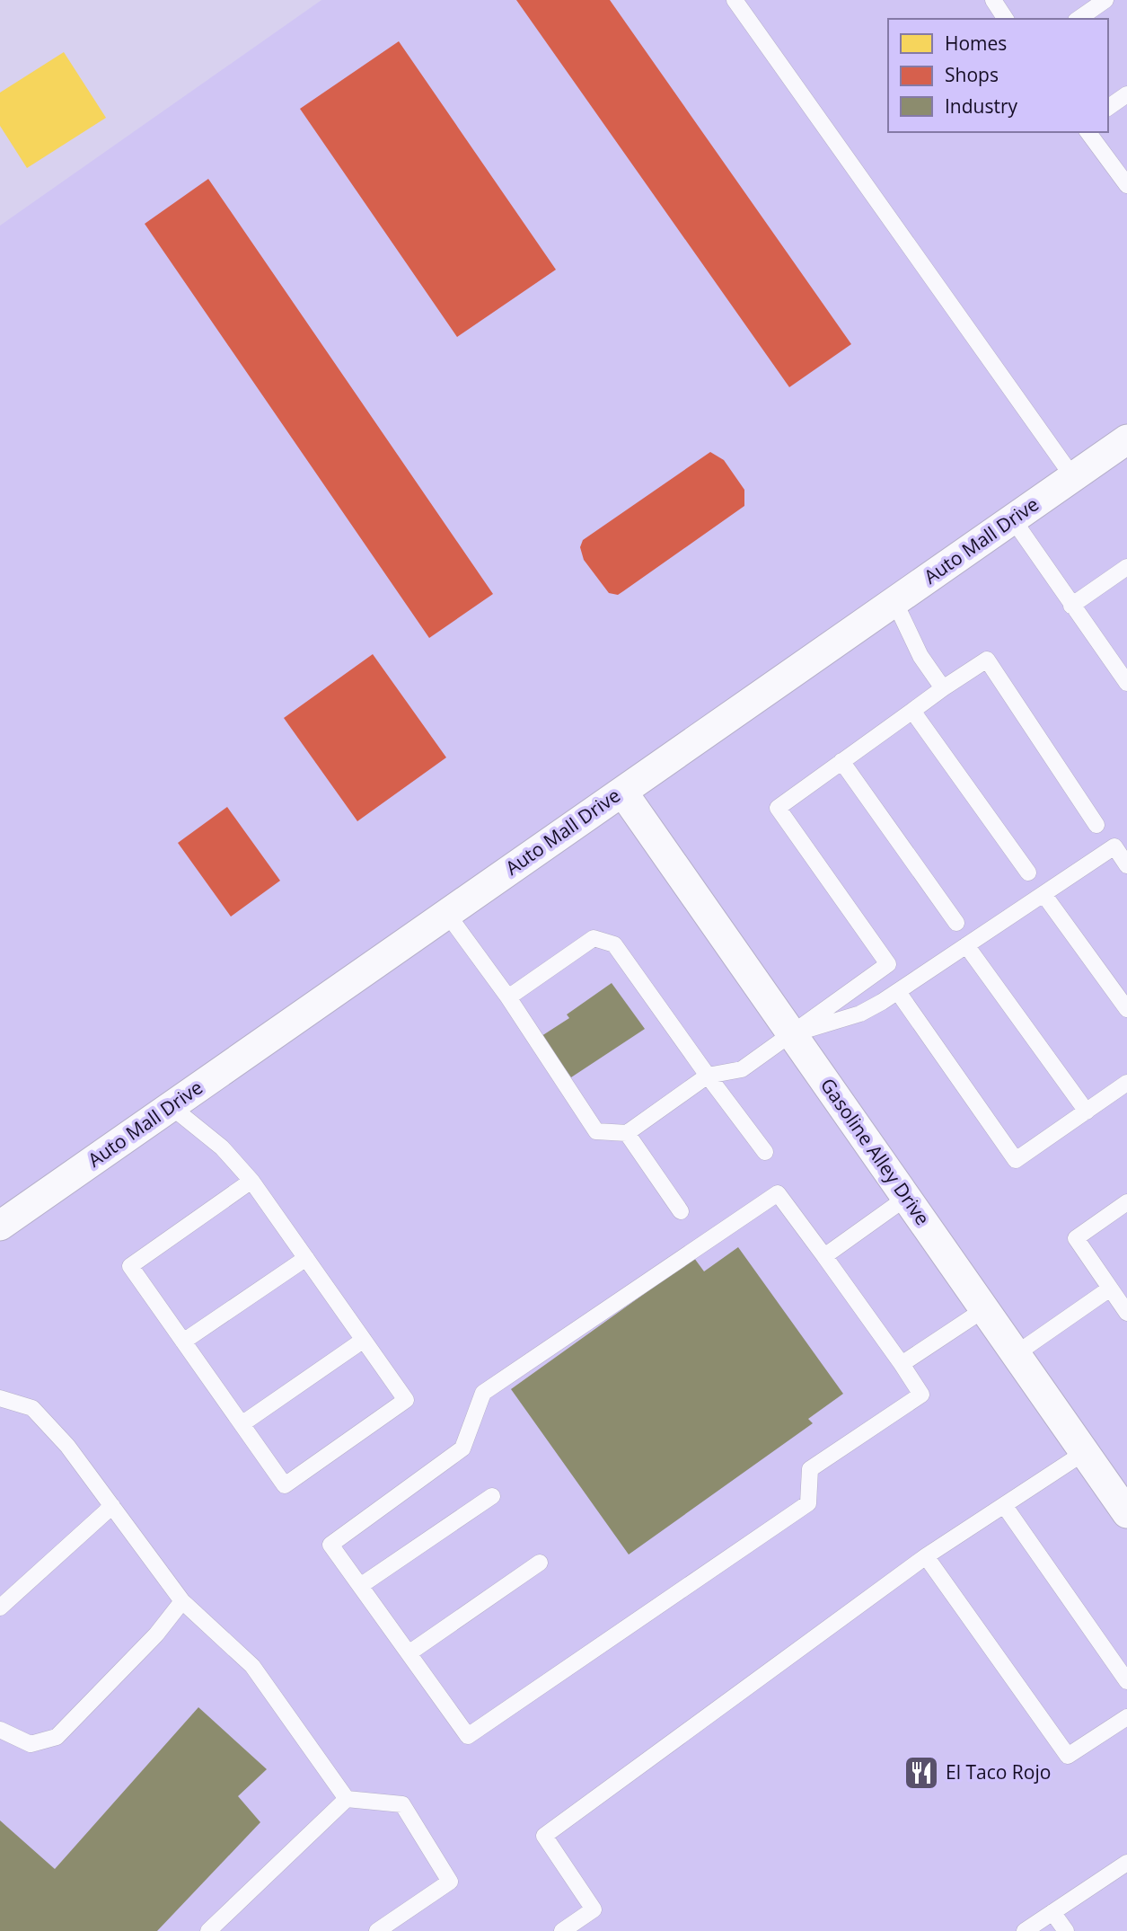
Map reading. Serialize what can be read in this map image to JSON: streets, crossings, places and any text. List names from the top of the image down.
{
  "streets": {
    "street": ["Auto Mall Drive", "Gasoline Alley Drive"]
  },
  "crossings": [
    ["Auto Mall Drive", "Gasoline Alley Drive"]
  ],
  "places": {
    "restaurant": ["El Taco Rojo"]
  },
  "legend": ["Homes", "Shops", "Industry"]
}
